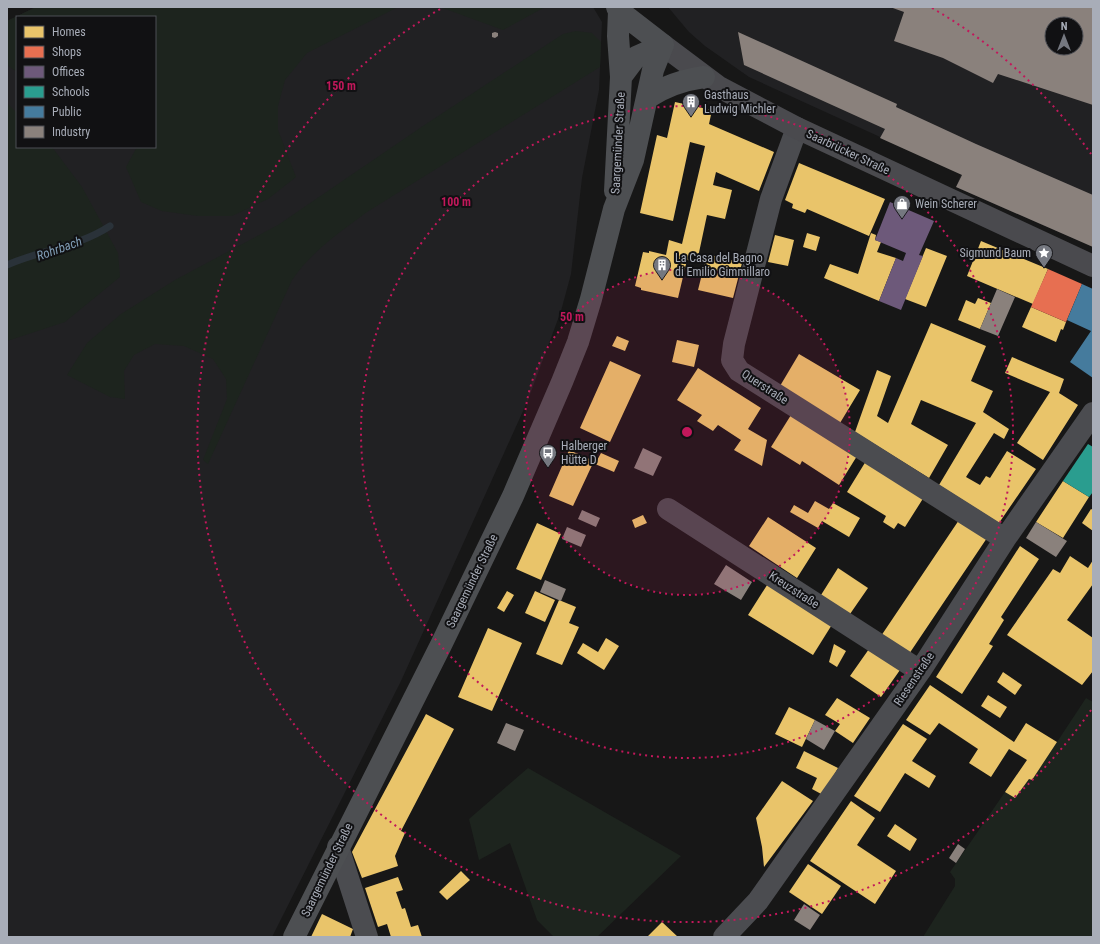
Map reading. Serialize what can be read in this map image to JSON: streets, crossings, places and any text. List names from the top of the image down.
{
  "streets": {
    "main road": ["Saargemünder Straße", "Saarbrücker Straße"],
    "street": ["Querstraße", "Kreuzstraße", "Riesenstraße"]
  },
  "crossings": [
    ["Saargemünder Straße", "Saarbrücker Straße"],
    ["Saarbrücker Straße", "Querstraße"],
    ["Querstraße", "Riesenstraße"],
    ["Kreuzstraße", "Riesenstraße"]
  ],
  "water": ["Rohrbach"],
  "places": {
    "building": ["Gasthaus Ludwig Michler", "La Casa del Bagno di Emilio Gimmillaro"],
    "shop": ["Wein Scherer"],
    "place": ["Sigmund Baum"],
    "bus stop": ["Halberger Hütte D"]
  },
  "legend": [
    "Homes",
    "Shops",
    "Offices",
    "Schools",
    "Public",
    "Industry"
  ],
  "north": "top",
  "rings": ["150 m", "100 m", "50 m"]
}
